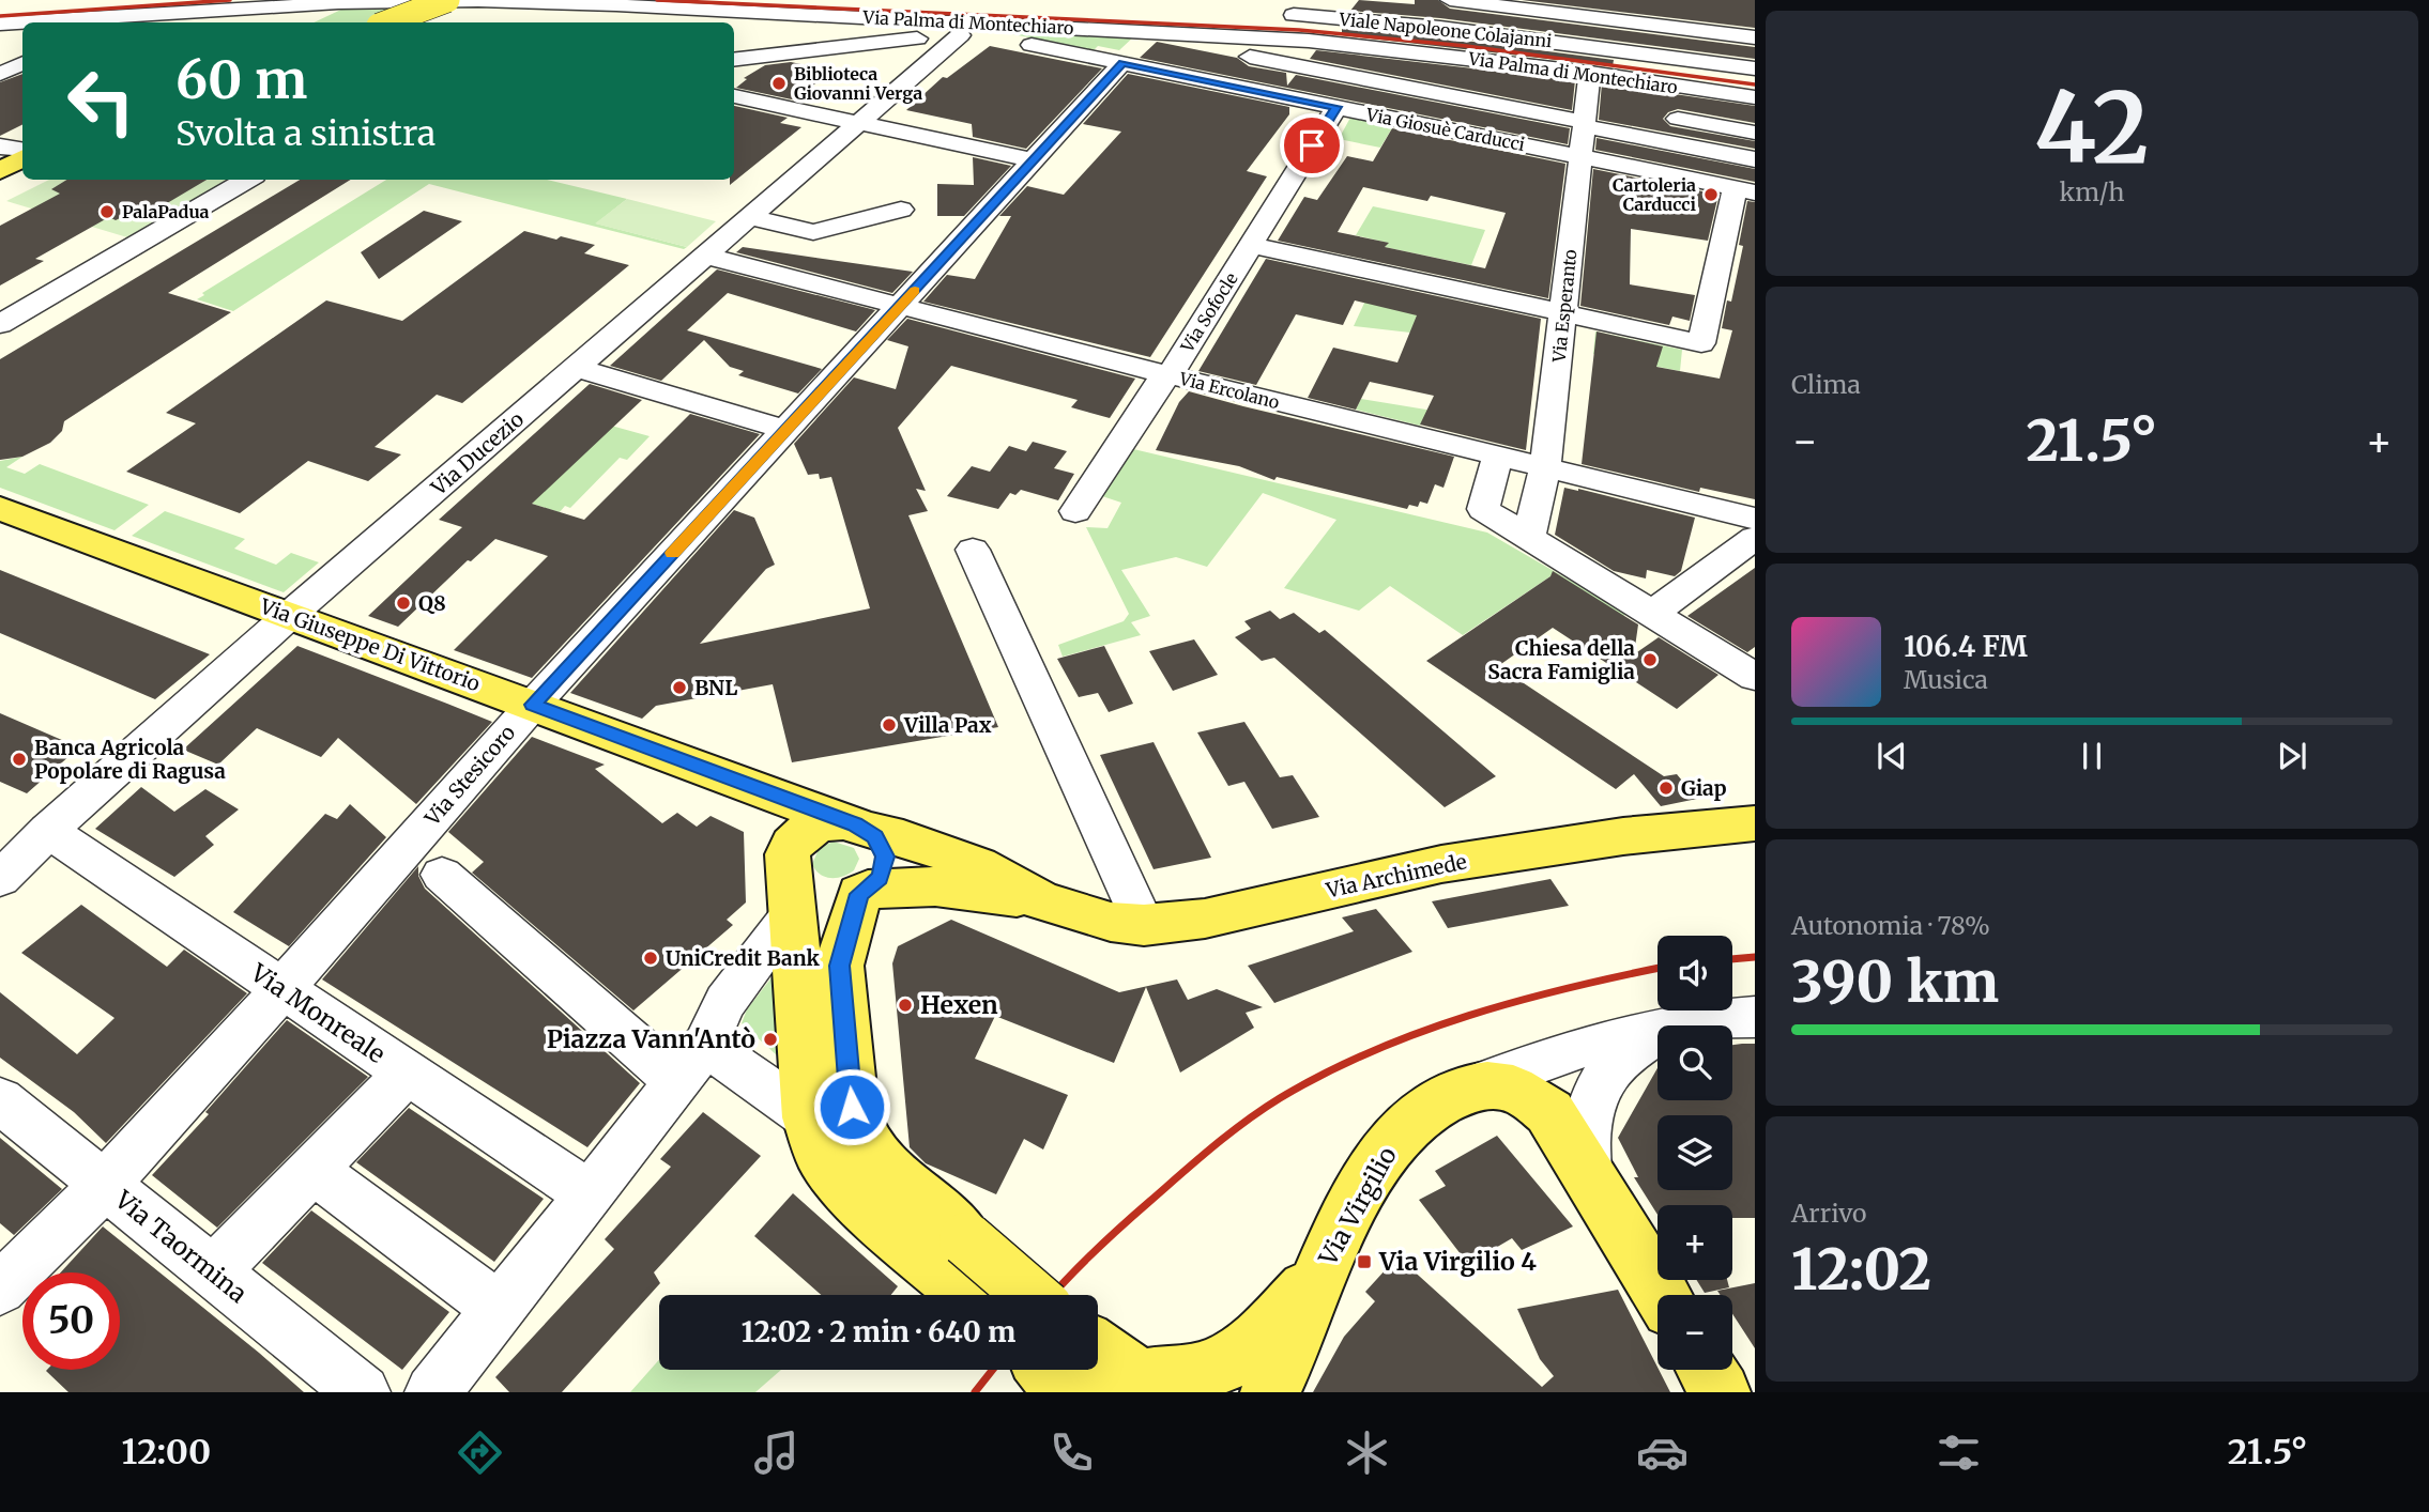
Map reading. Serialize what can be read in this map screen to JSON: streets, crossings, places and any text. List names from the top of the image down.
{
  "streets": {
    "main road": ["Via Giuseppe Di Vittorio", "Via Archimede", "Via Virgilio"],
    "street": [
      "Via Palma di Montechiaro",
      "Viale Napoleone Colajanni",
      "Via Giosuè Carducci",
      "Via Esperanto",
      "Via Sofocle",
      "Via Ercolano",
      "Via Ducezio",
      "Via Stesicoro",
      "Via Monreale",
      "Via Taormina"
    ]
  },
  "crossings": [
    ["Via Palma di Montechiaro", "Via Esperanto"],
    ["Via Giosuè Carducci", "Via Esperanto"],
    ["Via Giosuè Carducci", "Via Sofocle"],
    ["Via Giosuè Carducci", "Via Ducezio"],
    ["Via Giosuè Carducci", "Via Stesicoro"],
    ["Via Esperanto", "Via Ercolano"],
    ["Via Sofocle", "Via Ercolano"],
    ["Via Ercolano", "Via Ducezio"],
    ["Via Ercolano", "Via Stesicoro"],
    ["Via Ducezio", "Via Giuseppe Di Vittorio"],
    ["Via Ducezio", "Via Monreale"],
    ["Via Giuseppe Di Vittorio", "Via Stesicoro"],
    ["Via Stesicoro", "Via Monreale"],
    ["Via Stesicoro", "Via Taormina"]
  ],
  "places": {
    "other": [
      "Biblioteca Giovanni Verga",
      "Cartoleria Carducci",
      "PalaPadua",
      "Q8",
      "Chiesa della Sacra Famiglia",
      "BNL",
      "Villa Pax",
      "Banca Agricola Popolare di Ragusa",
      "Giap",
      "UniCredit Bank",
      "Hexen",
      "Piazza Vann'Antò"
    ],
    "transit": ["Via Virgilio 4"]
  },
  "page": {
    "tile": [
      ["42", "km/h"],
      "Clima",
      ["Autonomia · 78%", "390 km"],
      ["Arrivo", "12:02"]
    ],
    "turn": ["60 m", "Svolta a sinistra"],
    "heat": ["−", "21.5°", "+"],
    "song": ["106.4 FM", "Musica"],
    "map_buttons": ["+", "−"],
    "limit": "50",
    "trip": "12:02 · 2 min · 640 m",
    "tabs": ["12:00", "21.5°"]
  }
}
